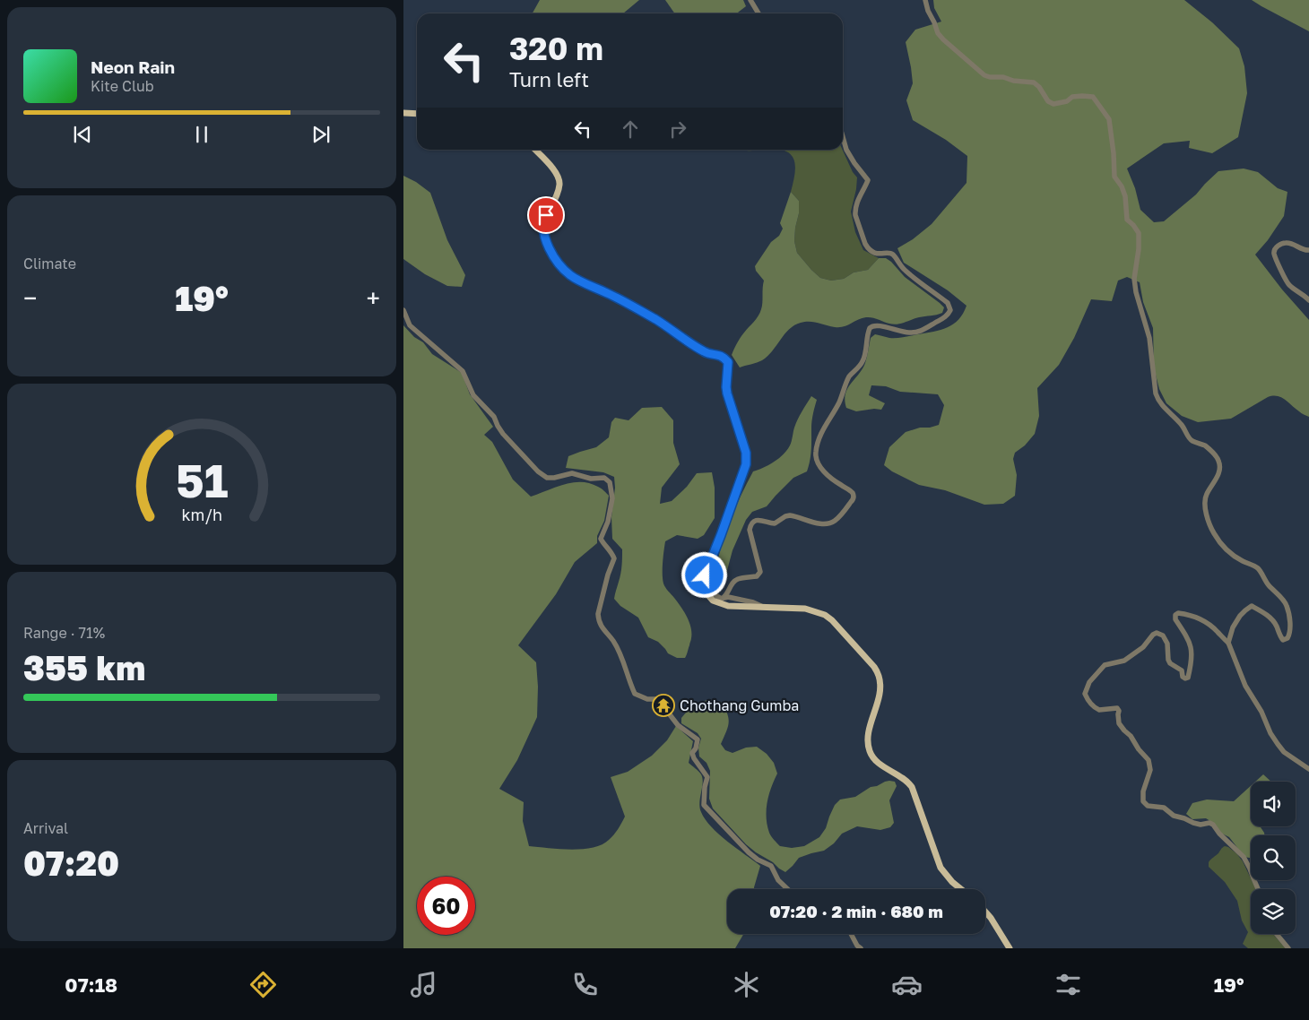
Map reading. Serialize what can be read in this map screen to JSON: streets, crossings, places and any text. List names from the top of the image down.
{
  "places": {
    "temple": ["Chothang Gumba"]
  },
  "page": {
    "turn": ["320 m", "Turn left"],
    "song": ["Neon Rain", "Kite Club"],
    "tile": [
      "Climate",
      ["Range · 71%", "355 km"],
      ["Arrival", "07:20"]
    ],
    "heat": ["−", "19°", "+"],
    "limit": "60",
    "trip": "07:20 · 2 min · 680 m",
    "tabs": ["07:18", "19°"],
    "gauge": ["51", "km/h"]
  }
}
